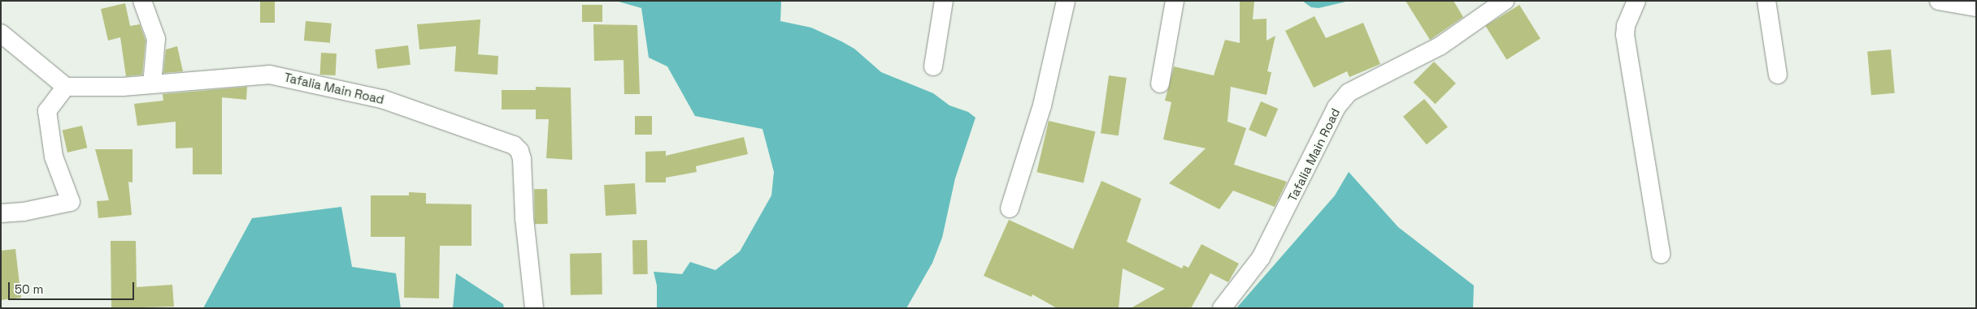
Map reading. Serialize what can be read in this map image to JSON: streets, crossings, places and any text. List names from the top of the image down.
{
  "streets": {
    "street": ["Tafalia Main Road"]
  },
  "scale_bar": "50 m"
}
